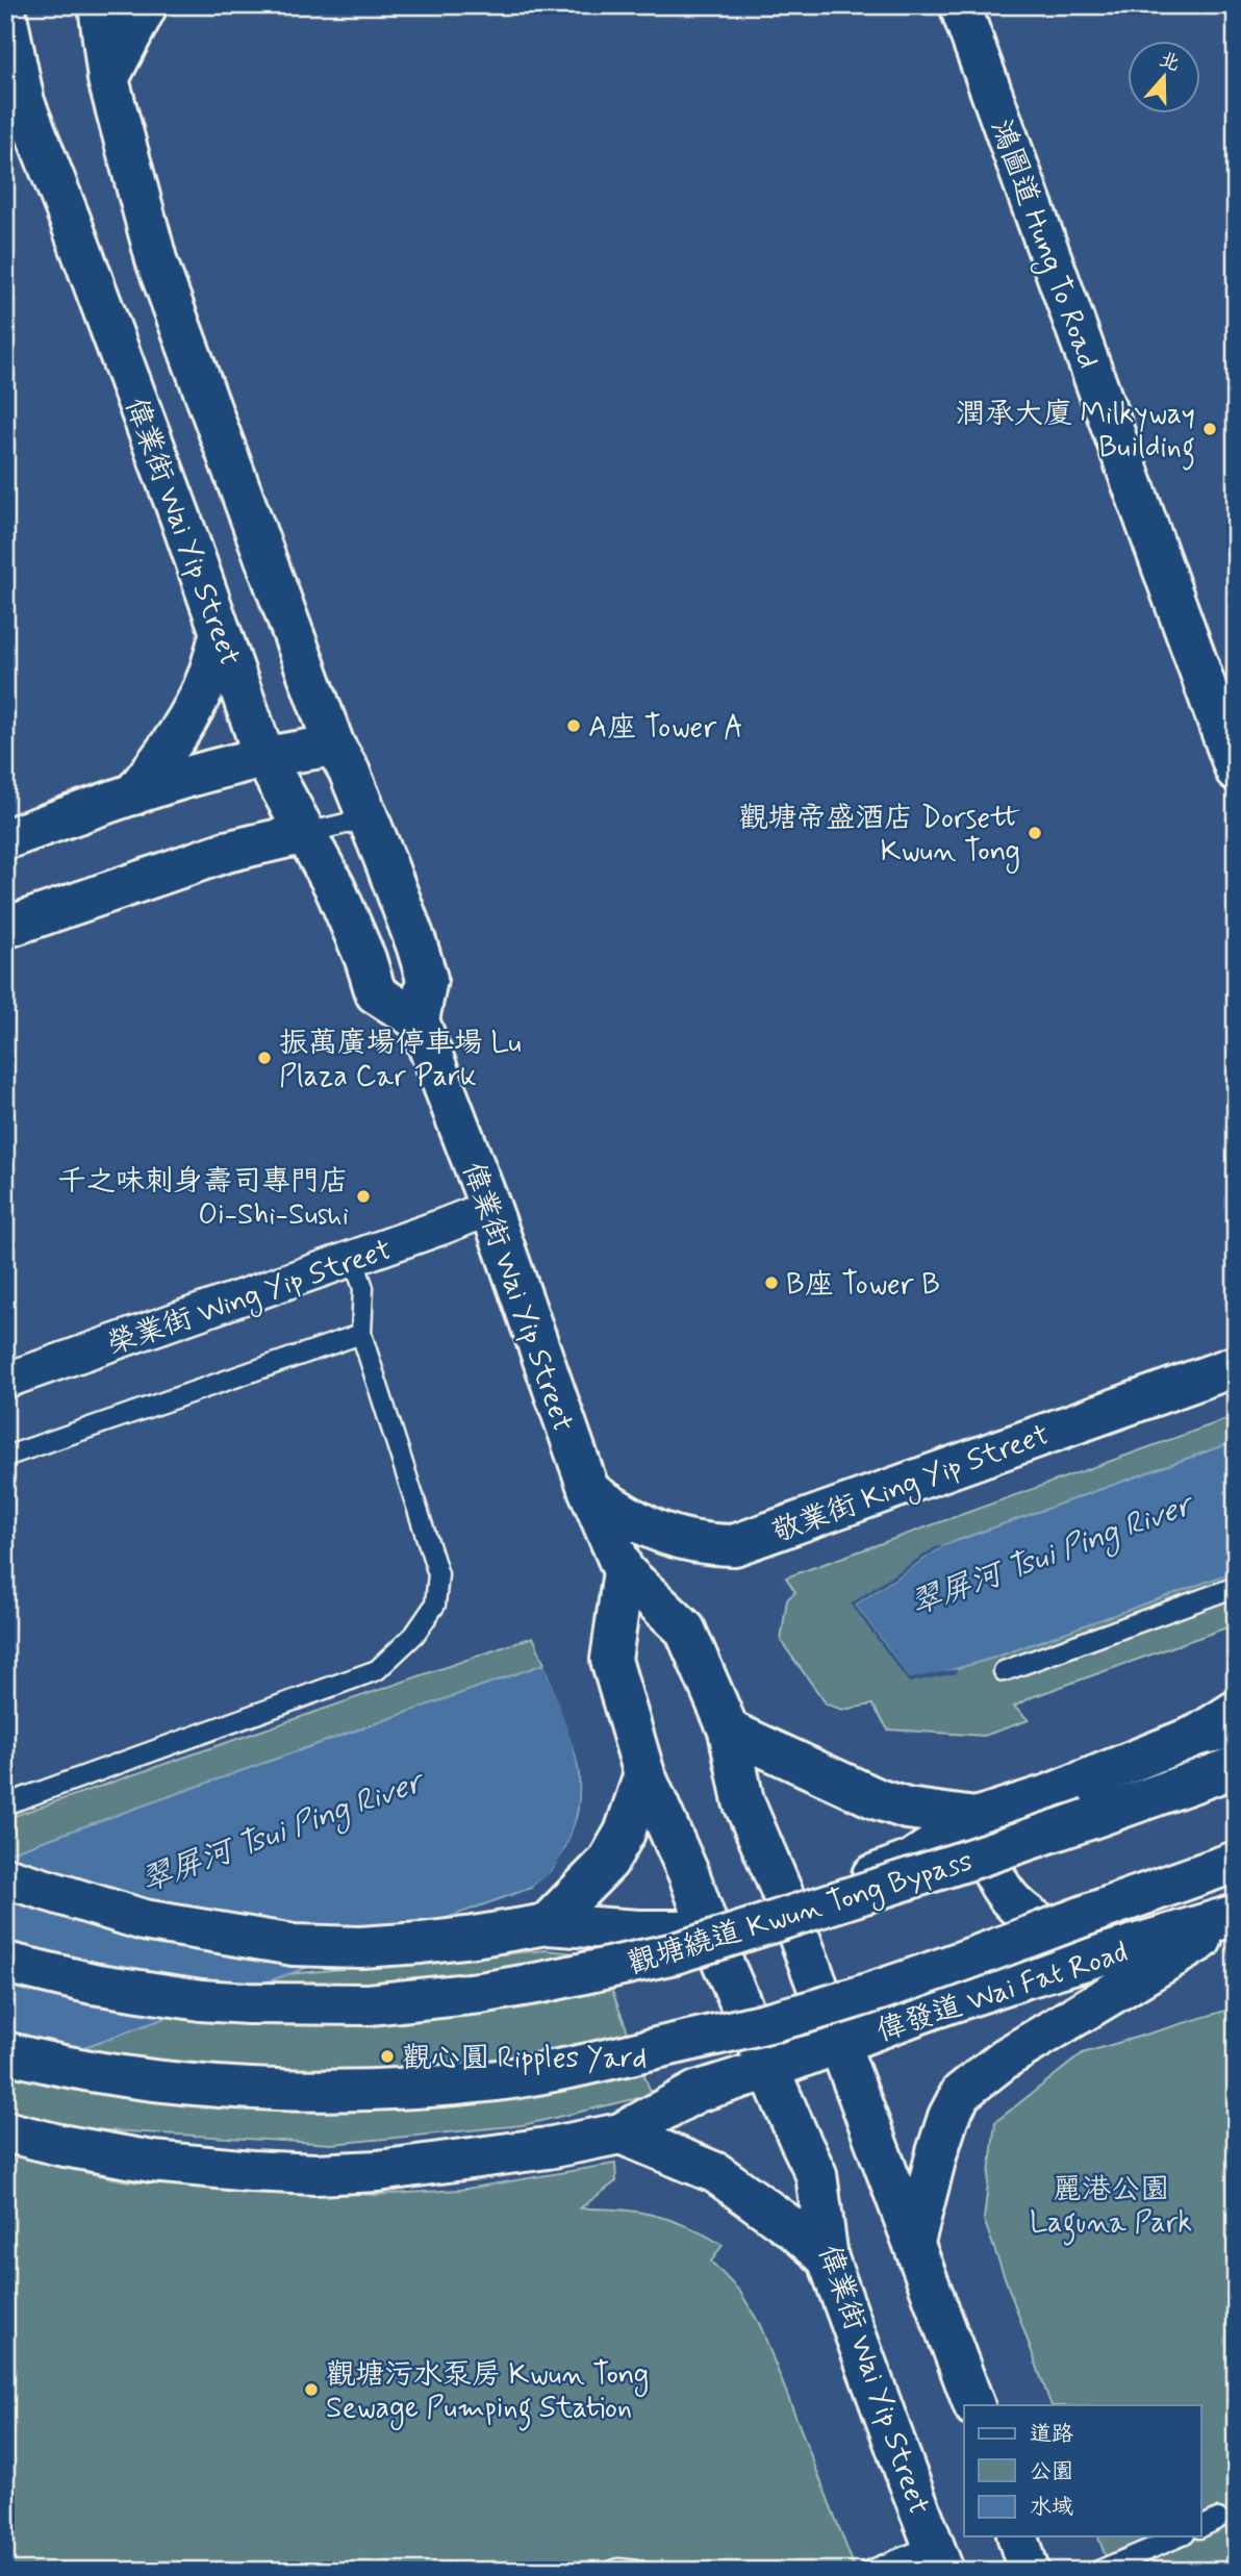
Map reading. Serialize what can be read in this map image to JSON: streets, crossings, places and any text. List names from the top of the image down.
{
  "streets": {
    "main road": [
      "鴻圖道 Hung To Road",
      "偉業街 Wai Yip Street",
      "敬業街 King Yip Street",
      "觀塘繞道 Kwun Tong Bypass",
      "偉發道 Wai Fat Road"
    ],
    "street": ["榮業街 Wing Yip Street"]
  },
  "crossings": [
    ["偉業街 Wai Yip Street", "榮業街 Wing Yip Street"],
    ["偉業街 Wai Yip Street", "敬業街 King Yip Street"],
    ["偉業街 Wai Yip Street", "偉發道 Wai Fat Road"]
  ],
  "water": ["翠屏河 Tsui Ping River"],
  "parks": ["麗港公園 Laguna Park"],
  "places": [
    "潤承大廈 Milkyway Building",
    "A座 Tower A",
    "觀塘帝盛酒店 Dorsett Kwun Tong",
    "振萬廣場停車場 Lu Plaza Car Park",
    "千之味刺身壽司專門店 Oi-Shi-Sushi",
    "B座 Tower B",
    "觀心圓 Ripples Yard",
    "觀塘污水泵房 Kwun Tong Sewage Pumping Station"
  ],
  "legend": ["道路", "公園", "水域"],
  "north": "top"
}
